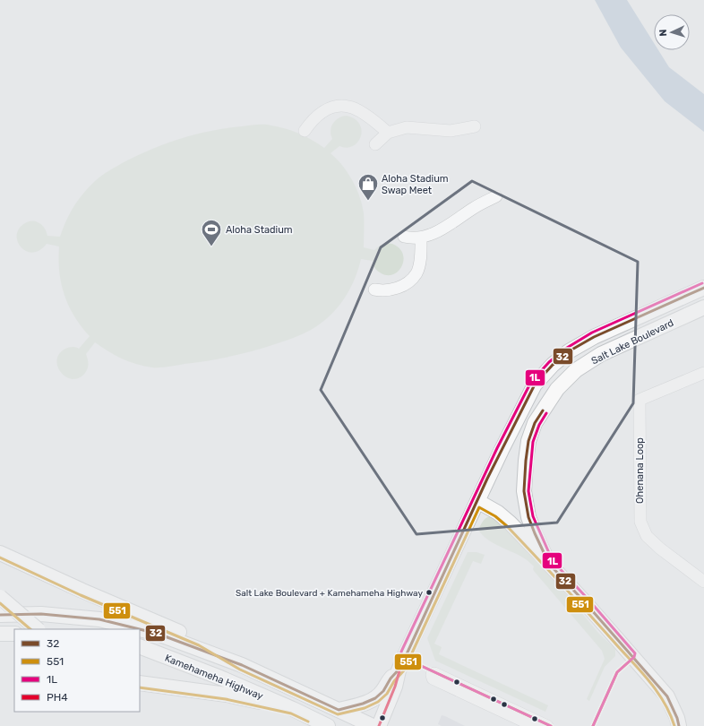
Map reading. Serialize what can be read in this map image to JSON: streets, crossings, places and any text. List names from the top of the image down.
{
  "streets": {
    "main road": ["Salt Lake Boulevard", "Kamehameha Highway"],
    "street": ["Ohenana Loop"]
  },
  "places": {
    "shop": ["Aloha Stadium Swap Meet"],
    "sports": ["Aloha Stadium"],
    "other": ["Salt Lake Boulevard + Kamehameha Highway"]
  },
  "lines": [
    "transit line 1L",
    "transit line 32",
    "transit line 551",
    "transit line PH4"
  ],
  "legend": [
    "32",
    "551",
    "1L",
    "PH4"
  ],
  "north": "left"
}
